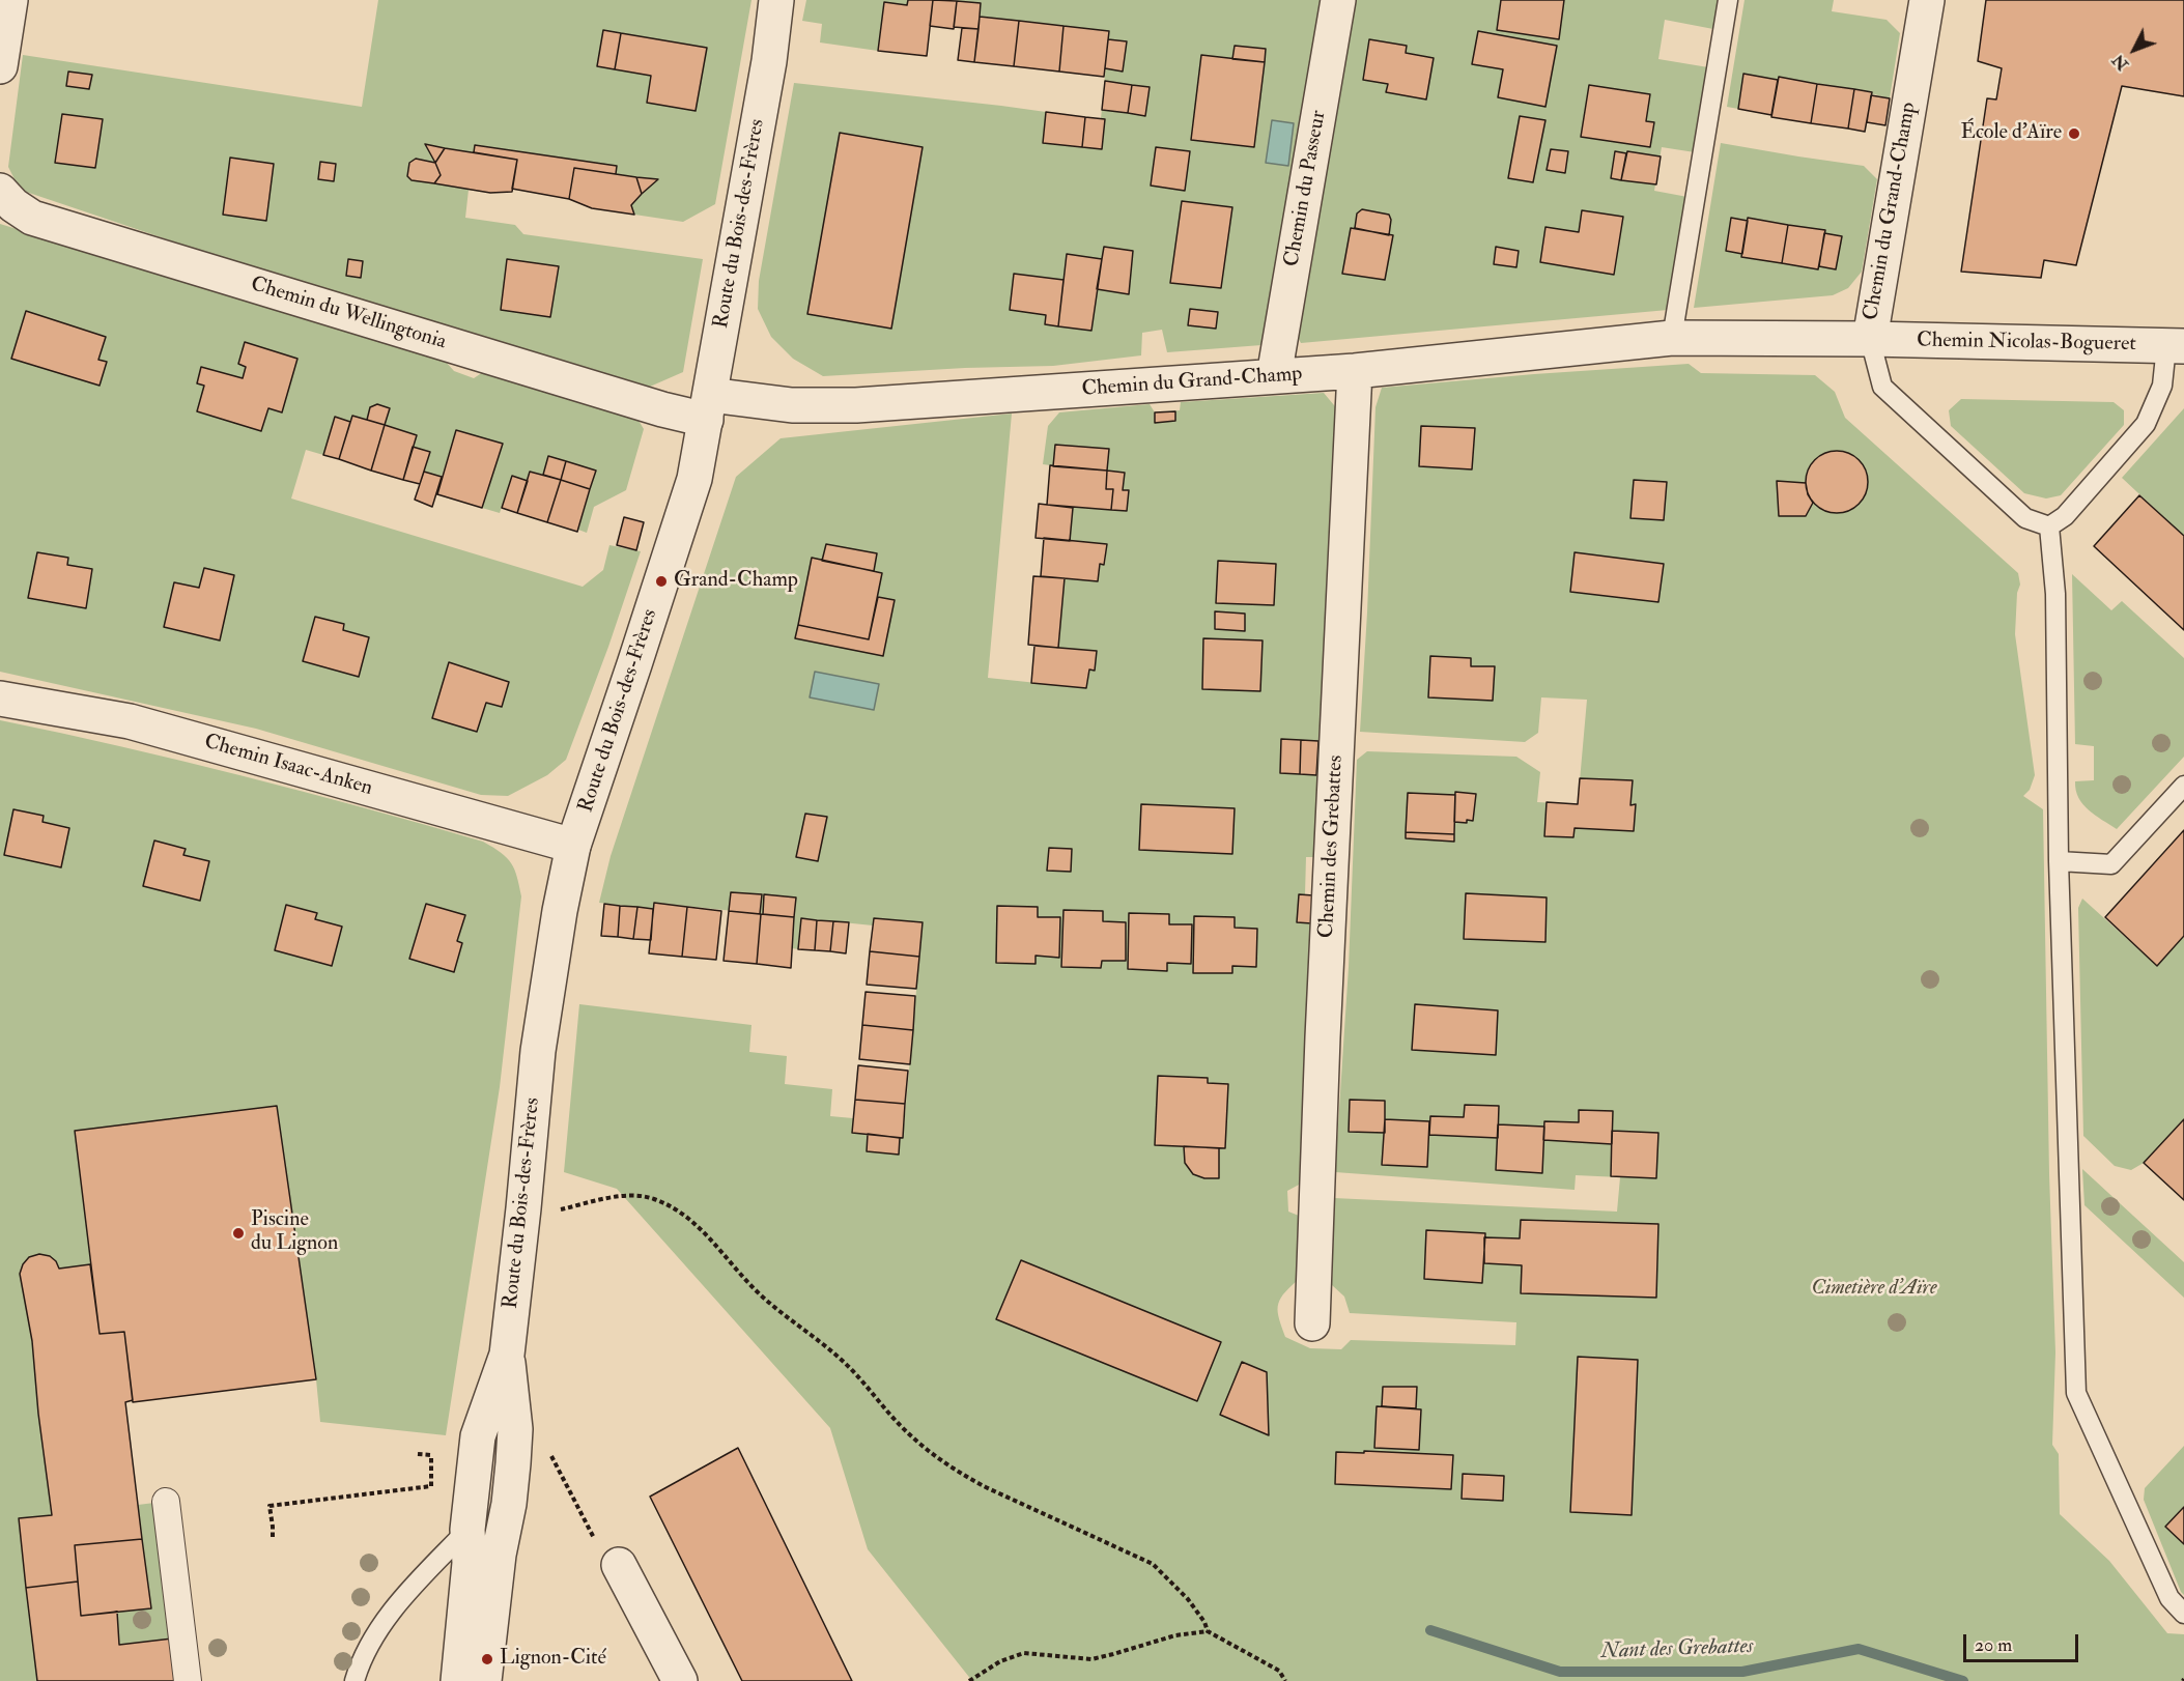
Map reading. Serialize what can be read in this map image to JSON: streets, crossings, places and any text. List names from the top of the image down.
{
  "streets": {
    "street": [
      "Chemin du Passeur",
      "Chemin du Grand-Champ",
      "Route du Bois-des-Frères",
      "Chemin du Wellingtonia",
      "Chemin Nicolas-Bogueret",
      "Chemin Isaac-Anken",
      "Chemin des Grebattes"
    ]
  },
  "crossings": [
    ["Chemin du Passeur", "Chemin du Grand-Champ"],
    ["Chemin du Grand-Champ", "Route du Bois-des-Frères"],
    ["Chemin du Grand-Champ", "Chemin du Wellingtonia"],
    ["Chemin du Grand-Champ", "Chemin Nicolas-Bogueret"],
    ["Chemin du Grand-Champ", "Chemin des Grebattes"],
    ["Route du Bois-des-Frères", "Chemin du Wellingtonia"],
    ["Route du Bois-des-Frères", "Chemin Isaac-Anken"]
  ],
  "water": ["Nant des Grebattes"],
  "parks": ["Cimetière d'Aïre"],
  "places": [
    "École d'Aïre",
    "Grand-Champ",
    "Piscine du Lignon",
    "Lignon-Cité"
  ],
  "scale_bar": "20 m",
  "north": "bottom left"
}
